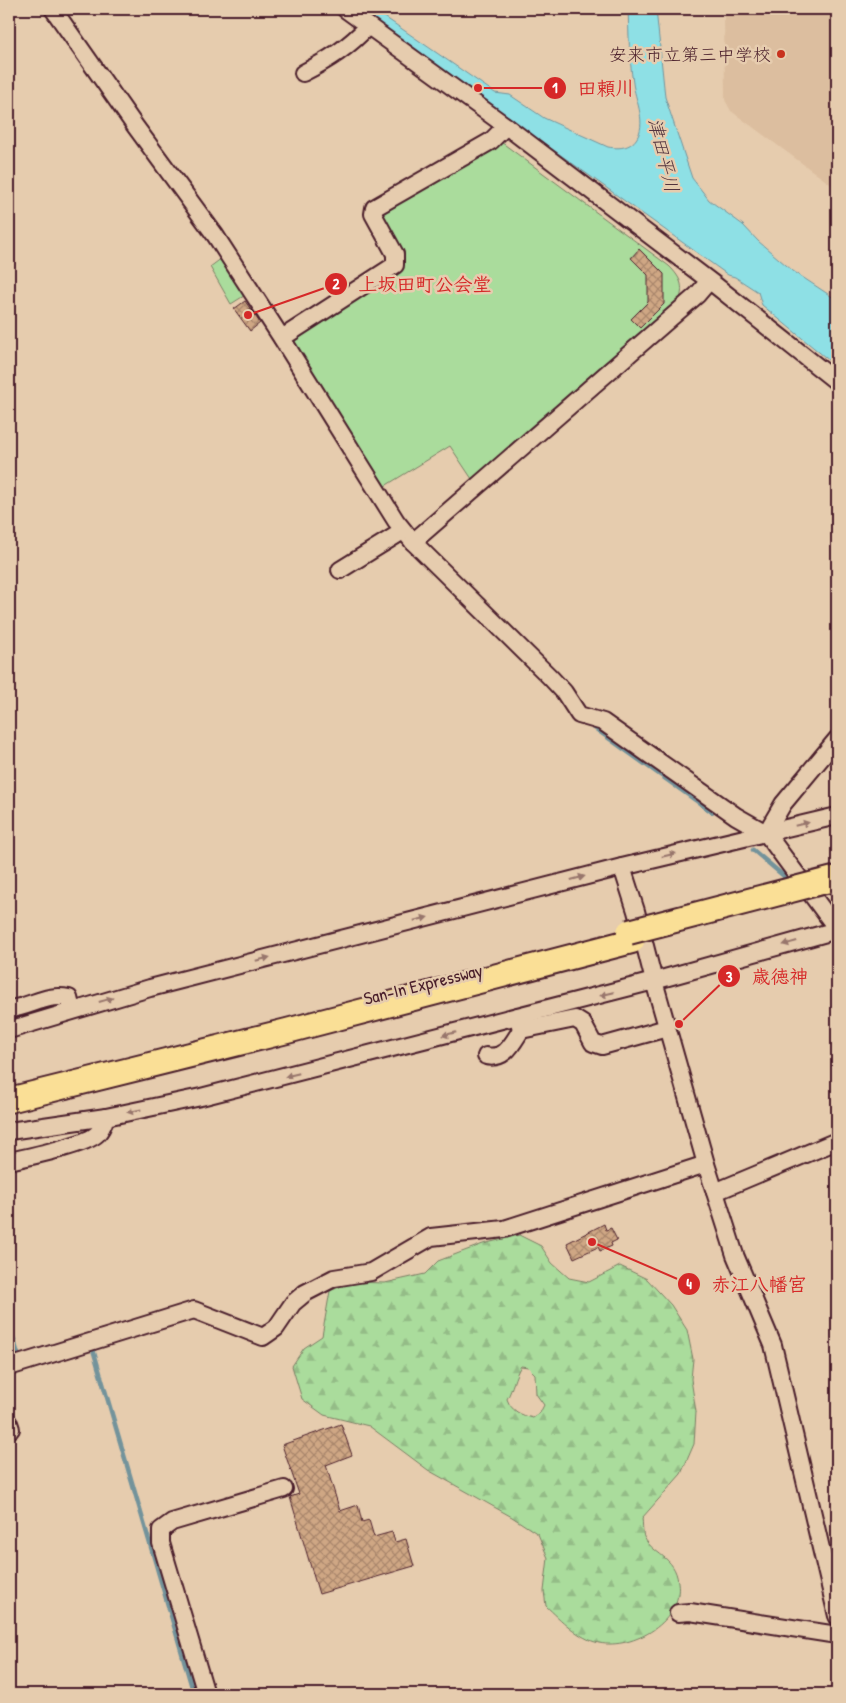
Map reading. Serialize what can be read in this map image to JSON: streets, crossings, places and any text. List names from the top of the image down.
{
  "streets": {
    "highway": ["San-In Expressway"]
  },
  "water": ["津田平川"],
  "places": [
    "安来市立第三中学校",
    "田頼川",
    "上坂田町公会堂",
    "歳徳神",
    "赤江八幡宮"
  ]
}
